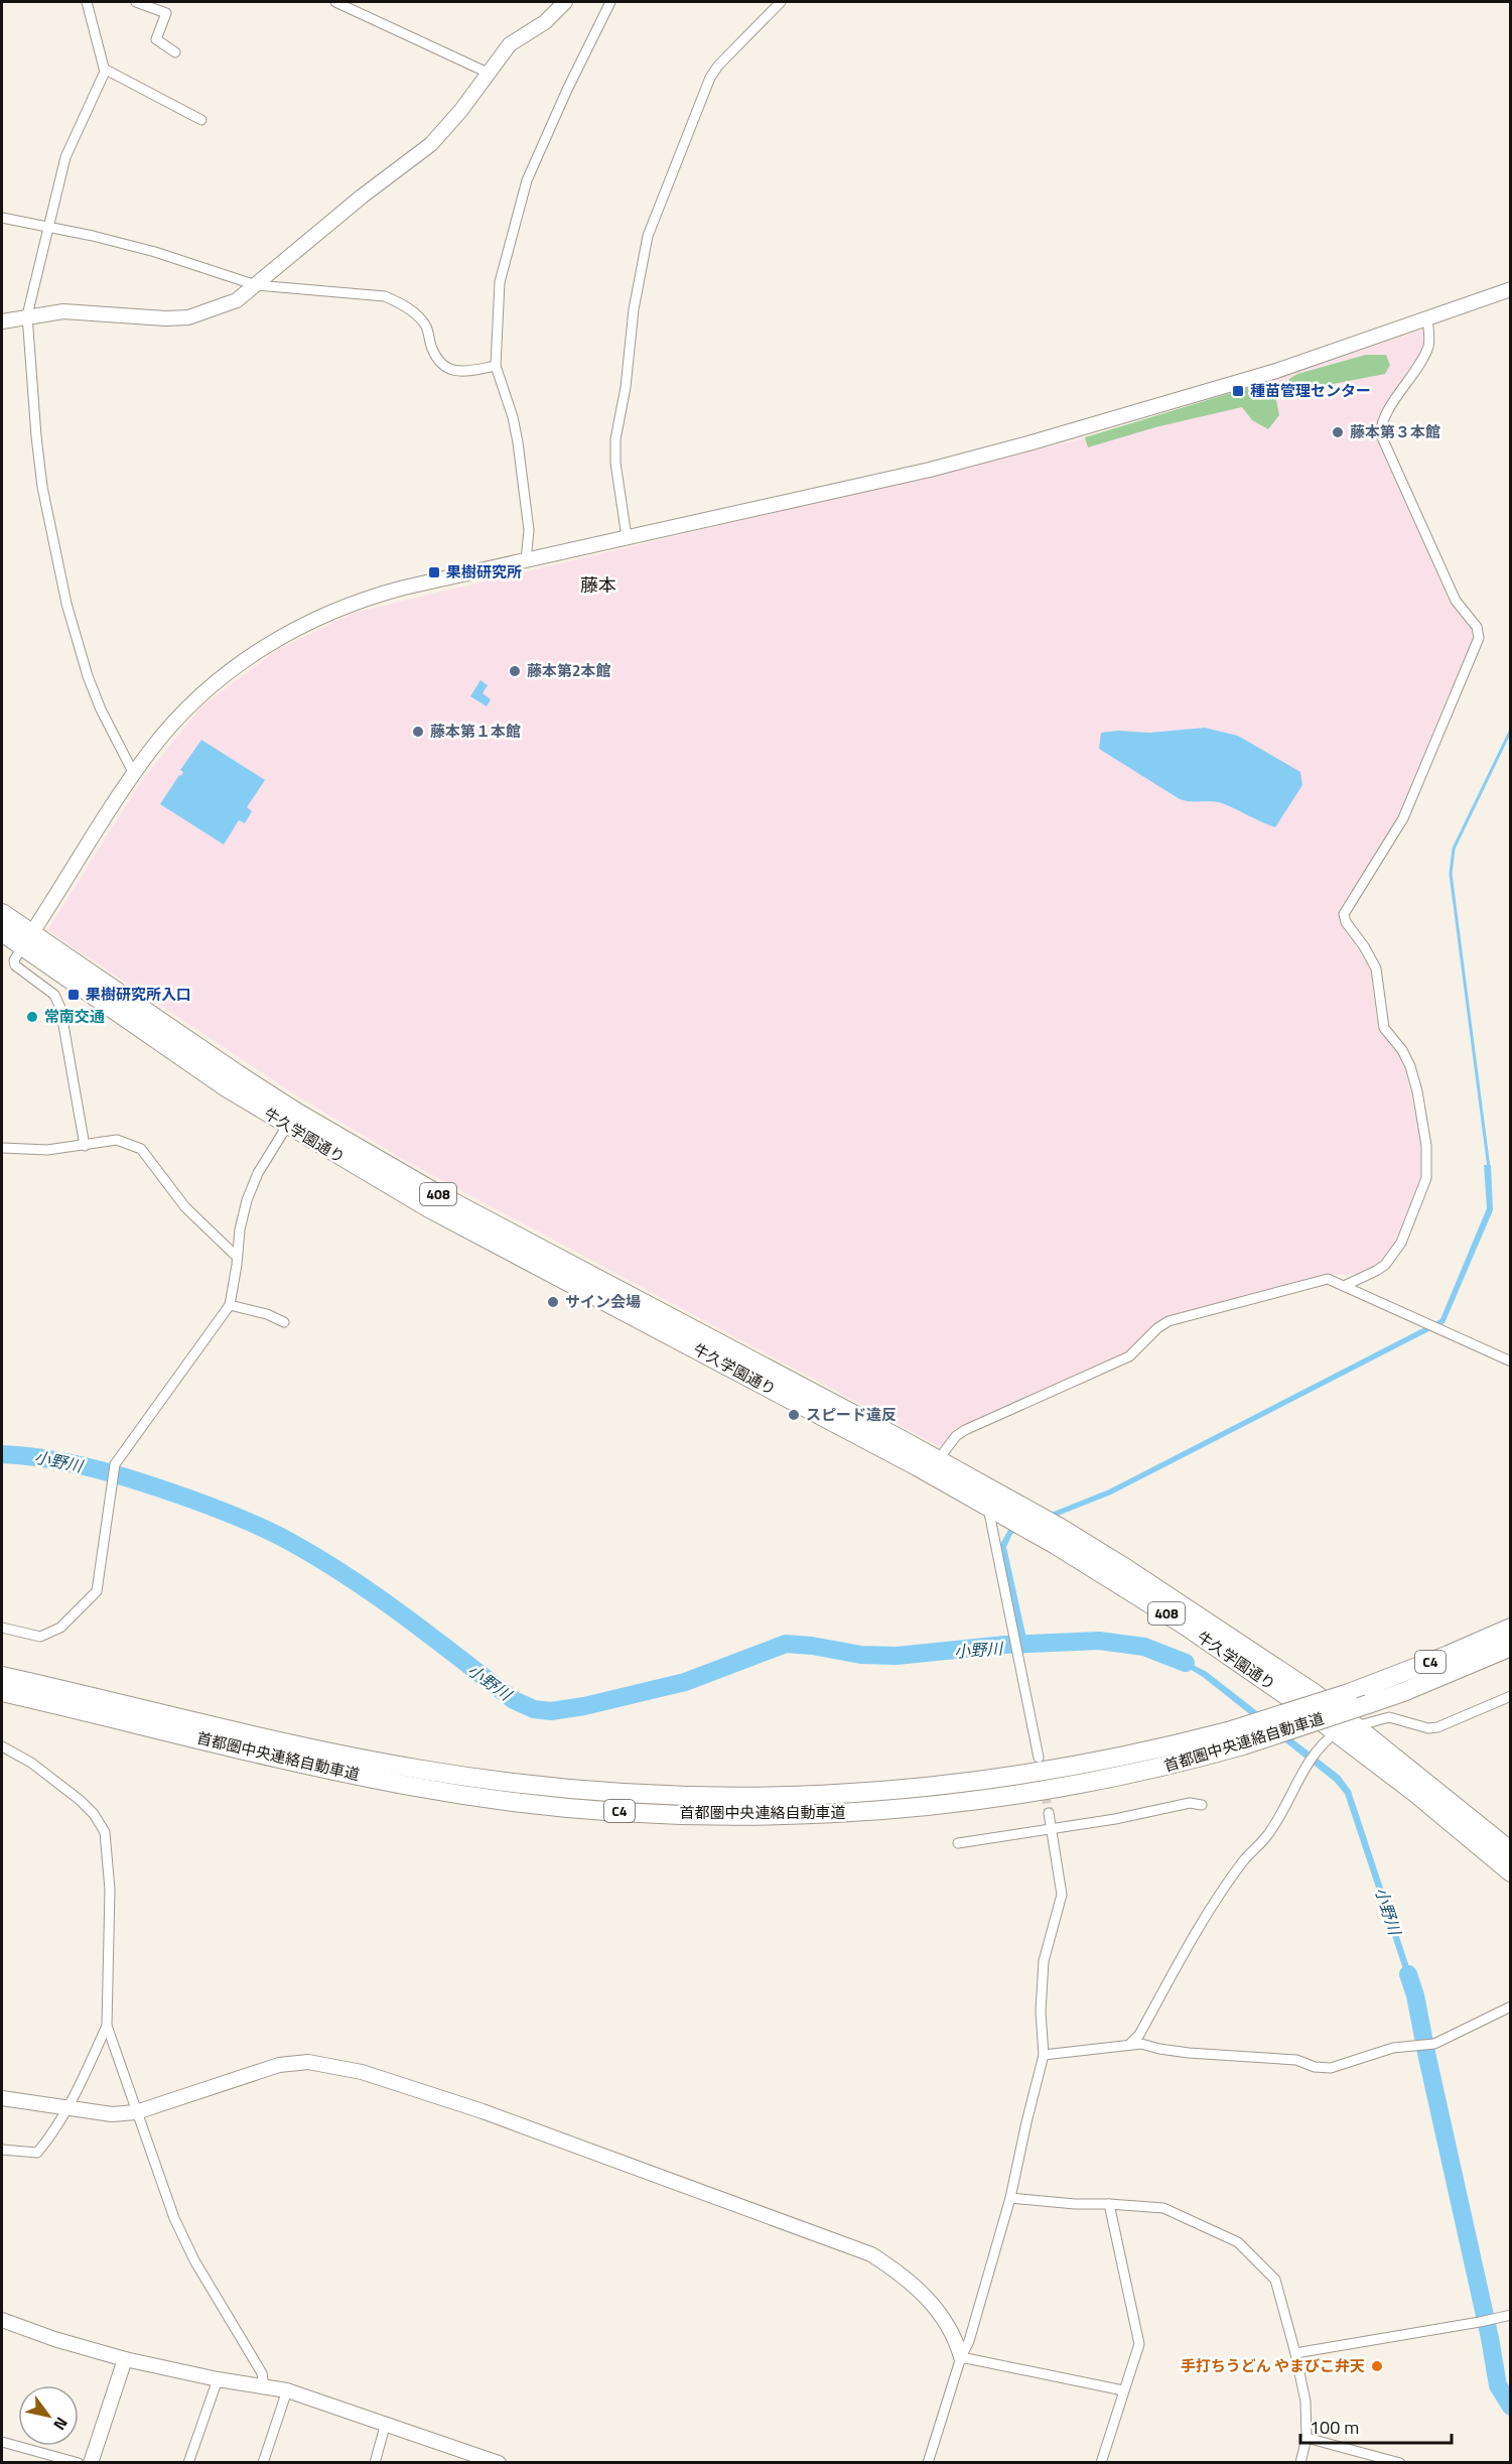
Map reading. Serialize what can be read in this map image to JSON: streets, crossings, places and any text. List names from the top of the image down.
{
  "streets": {
    "highway": [
      "牛久学園通り",
      "408",
      "C4",
      "首都圏中央連絡自動車道"
    ]
  },
  "districts": ["藤本"],
  "water": ["小野川"],
  "places": {
    "transit": ["種苗管理センター", "果樹研究所", "果樹研究所入口"],
    "other": [
      "藤本第３本館",
      "藤本第2本館",
      "藤本第１本館",
      "常南交通",
      "サイン会場",
      "スピード違反",
      "手打ちうどん やまびこ弁天"
    ]
  },
  "scale_bar": "100 m",
  "north": "bottom right"
}
